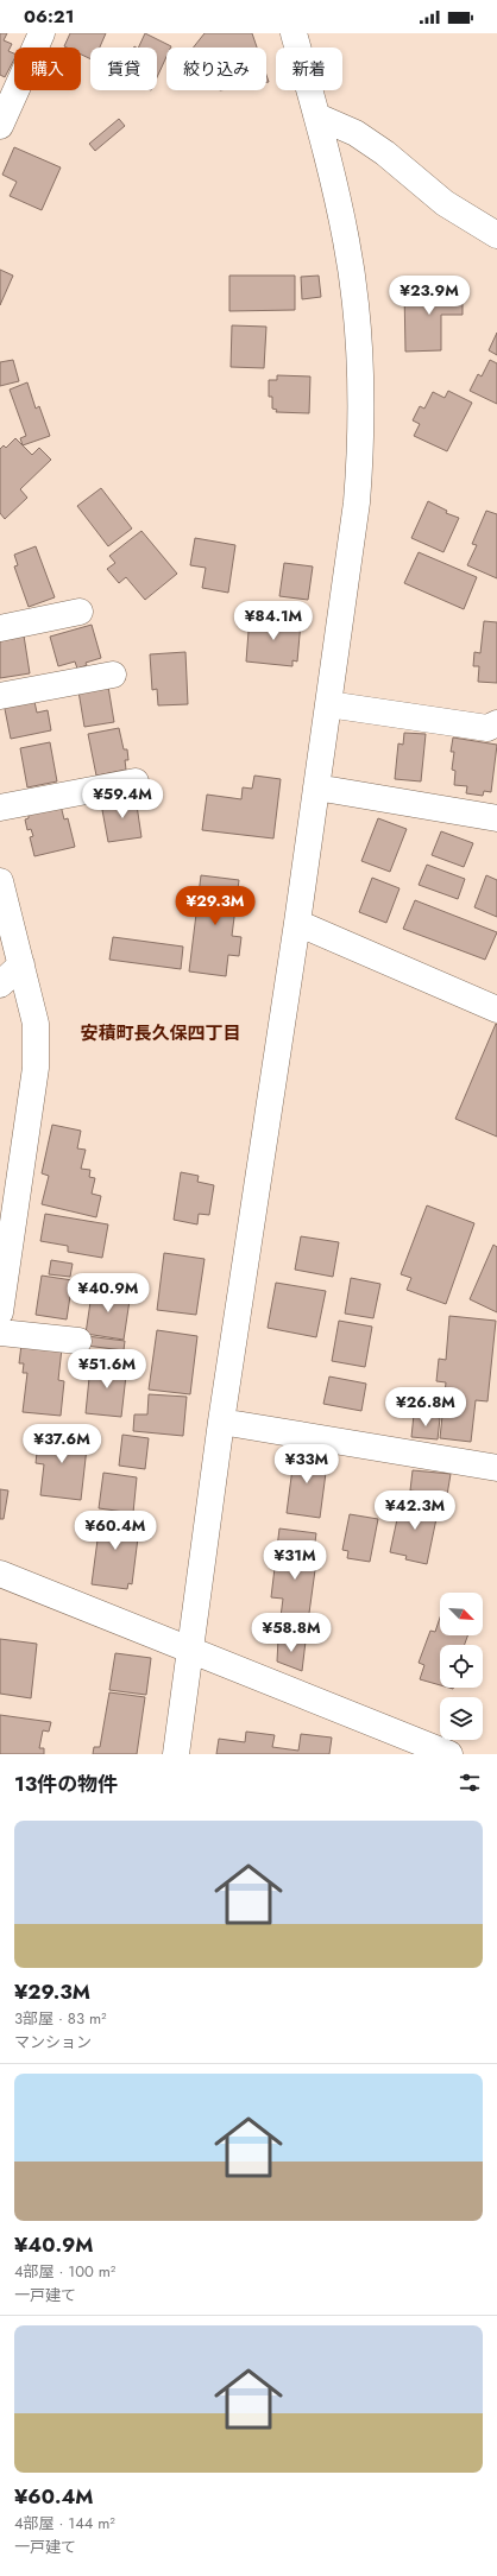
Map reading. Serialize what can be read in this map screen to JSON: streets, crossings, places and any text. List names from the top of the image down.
{
  "districts": ["安積町長久保四丁目"],
  "north": "bottom right",
  "page": {
    "status": "06:21",
    "chip": [
      "購入",
      "賃貸",
      "絞り込み",
      "新着"
    ],
    "price": [
      "¥23.9M",
      "¥84.1M",
      "¥59.4M",
      "¥29.3M",
      "¥40.9M",
      "¥51.6M",
      "¥26.8M",
      "¥37.6M",
      "¥33M",
      "¥42.3M",
      "¥60.4M",
      "¥31M",
      "¥58.8M"
    ],
    "heading": "13件の物件",
    "list": [
      {
        "name": "¥29.3M",
        "note": "3部屋 · 83 m² · マンション"
      },
      {
        "name": "¥40.9M",
        "note": "4部屋 · 100 m² · 一戸建て"
      },
      {
        "name": "¥60.4M",
        "note": "4部屋 · 144 m² · 一戸建て"
      }
    ]
  }
}
